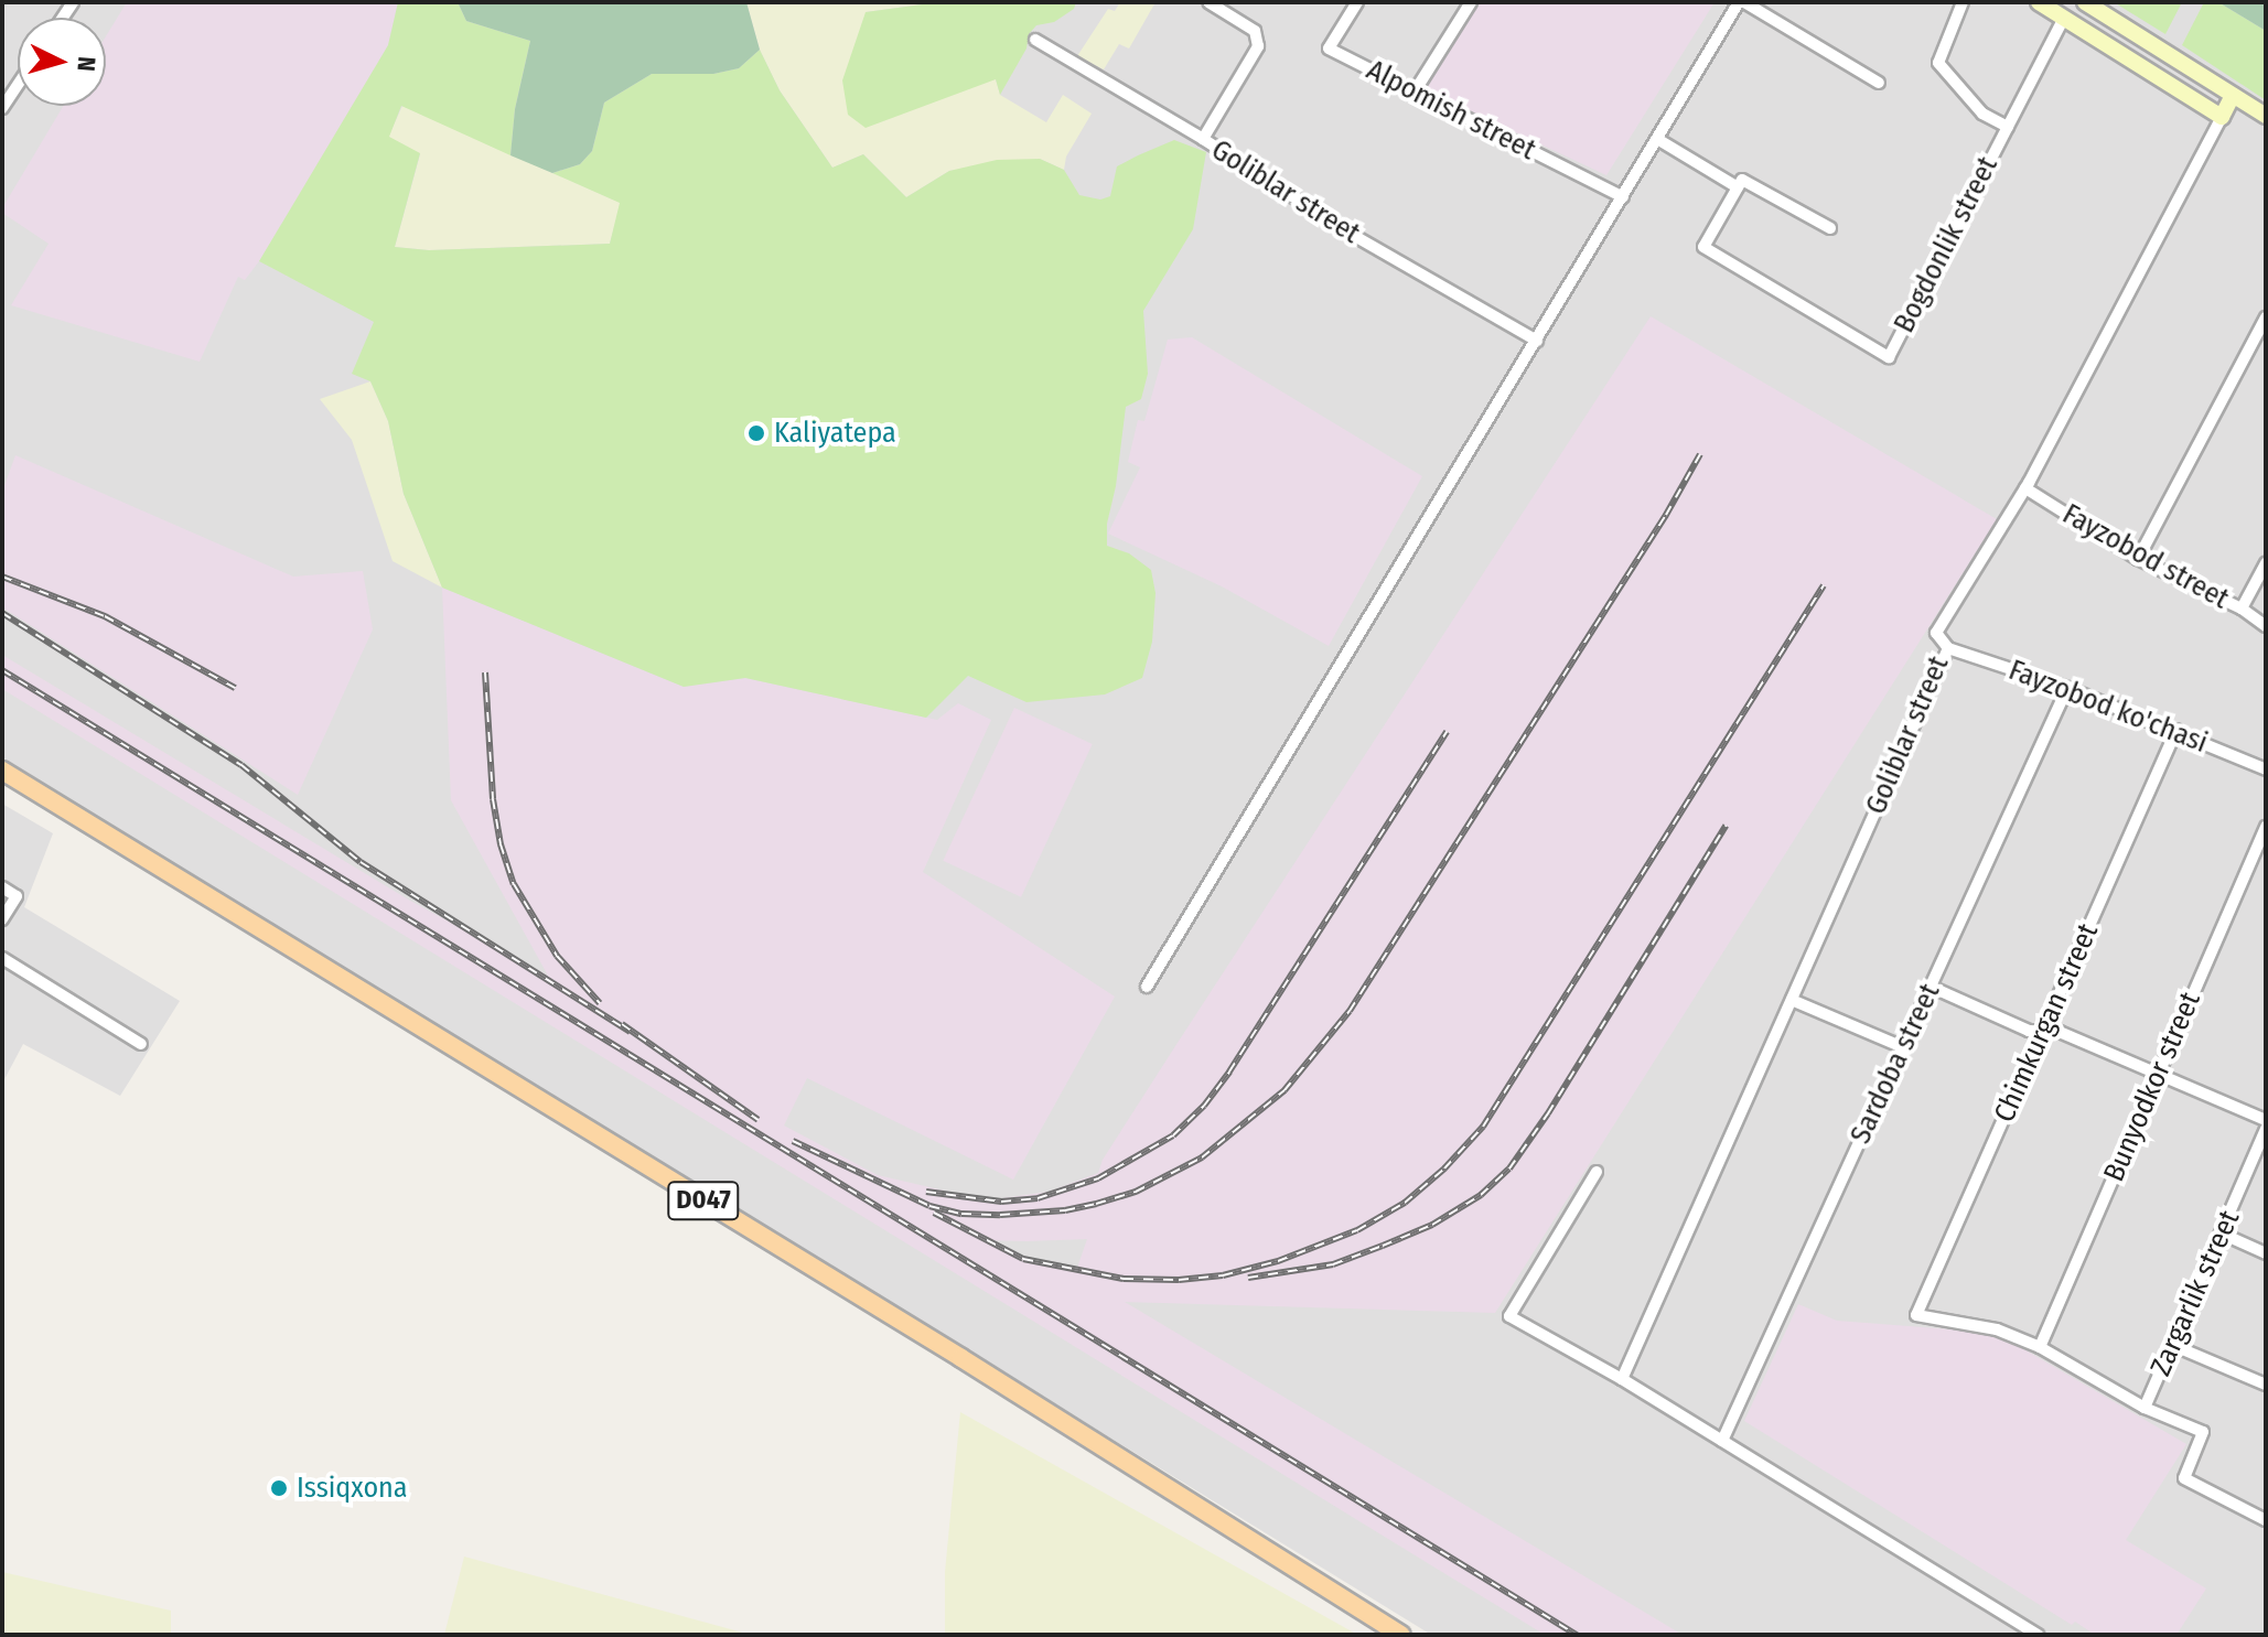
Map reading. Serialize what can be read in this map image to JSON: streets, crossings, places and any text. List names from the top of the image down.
{
  "streets": {
    "main road": ["D047"],
    "street": [
      "Alpomish street",
      "Goliblar street",
      "Bogdonlik street",
      "Fayzobod street",
      "Fayzobod ko'chasi",
      "Chimkurgan street",
      "Sardoba street",
      "Bunyodkor street",
      "Zargarlik street"
    ]
  },
  "crossings": [
    ["Goliblar street", "Fayzobod street"],
    ["Goliblar street", "Fayzobod ko'chasi"],
    ["Fayzobod ko'chasi", "Chimkurgan street"],
    ["Fayzobod ko'chasi", "Sardoba street"],
    ["Chimkurgan street", "Bunyodkor street"]
  ],
  "places": ["Kaliyatepa", "Issiqxona"],
  "north": "right"
}
